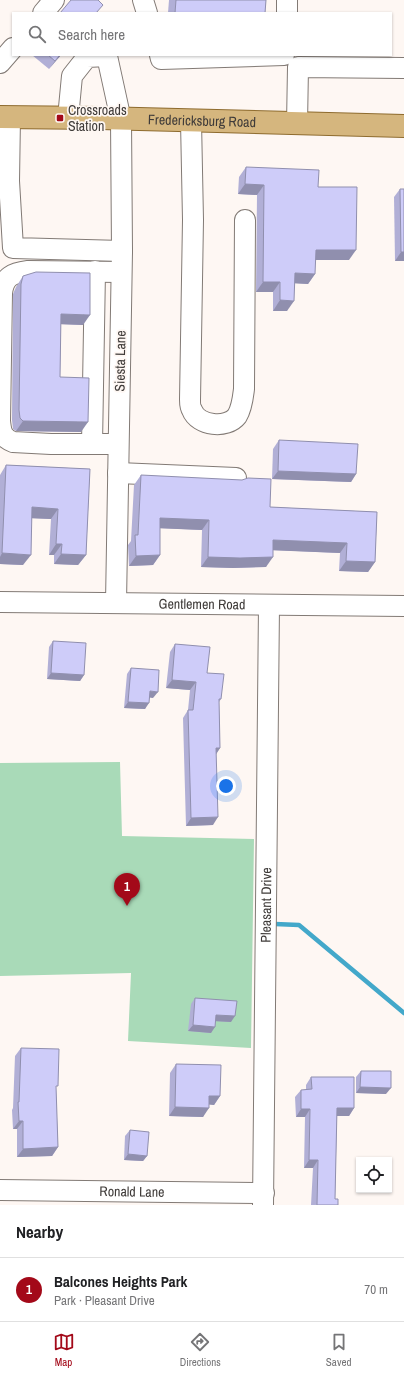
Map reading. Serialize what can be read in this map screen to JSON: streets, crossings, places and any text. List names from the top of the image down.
{
  "streets": {
    "main road": ["Fredericksburg Road"],
    "street": [
      "Siesta Lane",
      "Gentlemen Road",
      "Pleasant Drive",
      "Ronald Lane"
    ]
  },
  "crossings": [
    ["Fredericksburg Road", "Siesta Lane"],
    ["Siesta Lane", "Gentlemen Road"],
    ["Gentlemen Road", "Pleasant Drive"],
    ["Pleasant Drive", "Ronald Lane"]
  ],
  "places": {
    "transit": ["Crossroads Station"]
  },
  "page": {
    "search": "Search here",
    "pins": "1",
    "heading": "Nearby",
    "list": [
      {
        "mark": "1",
        "name": "Balcones Heights Park",
        "note": "Park · Pleasant Drive",
        "value": "70 m"
      }
    ],
    "nav": ["Map", "Directions", "Saved"]
  }
}
